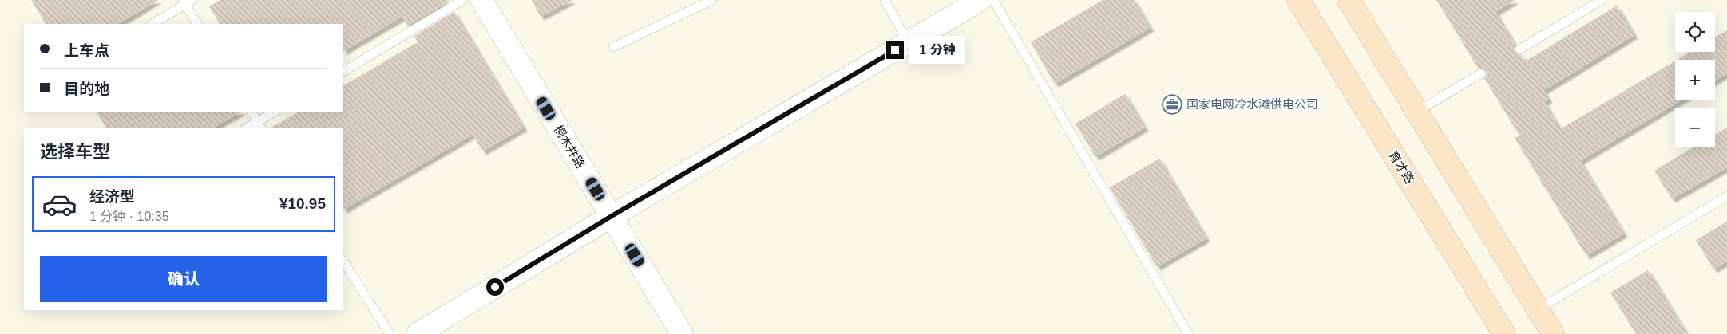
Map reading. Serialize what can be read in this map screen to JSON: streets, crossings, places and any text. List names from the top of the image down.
{
  "streets": {
    "main road": ["育才路"],
    "street": ["桐木井路"]
  },
  "places": {
    "office": ["国家电网冷水滩供电公司"]
  },
  "page": {
    "map_buttons": ["+", "−"],
    "banner": ["上车点", "目的地"],
    "bubble": "1 分钟",
    "heading": "选择车型",
    "list": [
      {
        "name": "经济型",
        "note": "1 分钟 · 10:35",
        "value": "¥10.95"
      }
    ],
    "buttons": "确认"
  }
}
